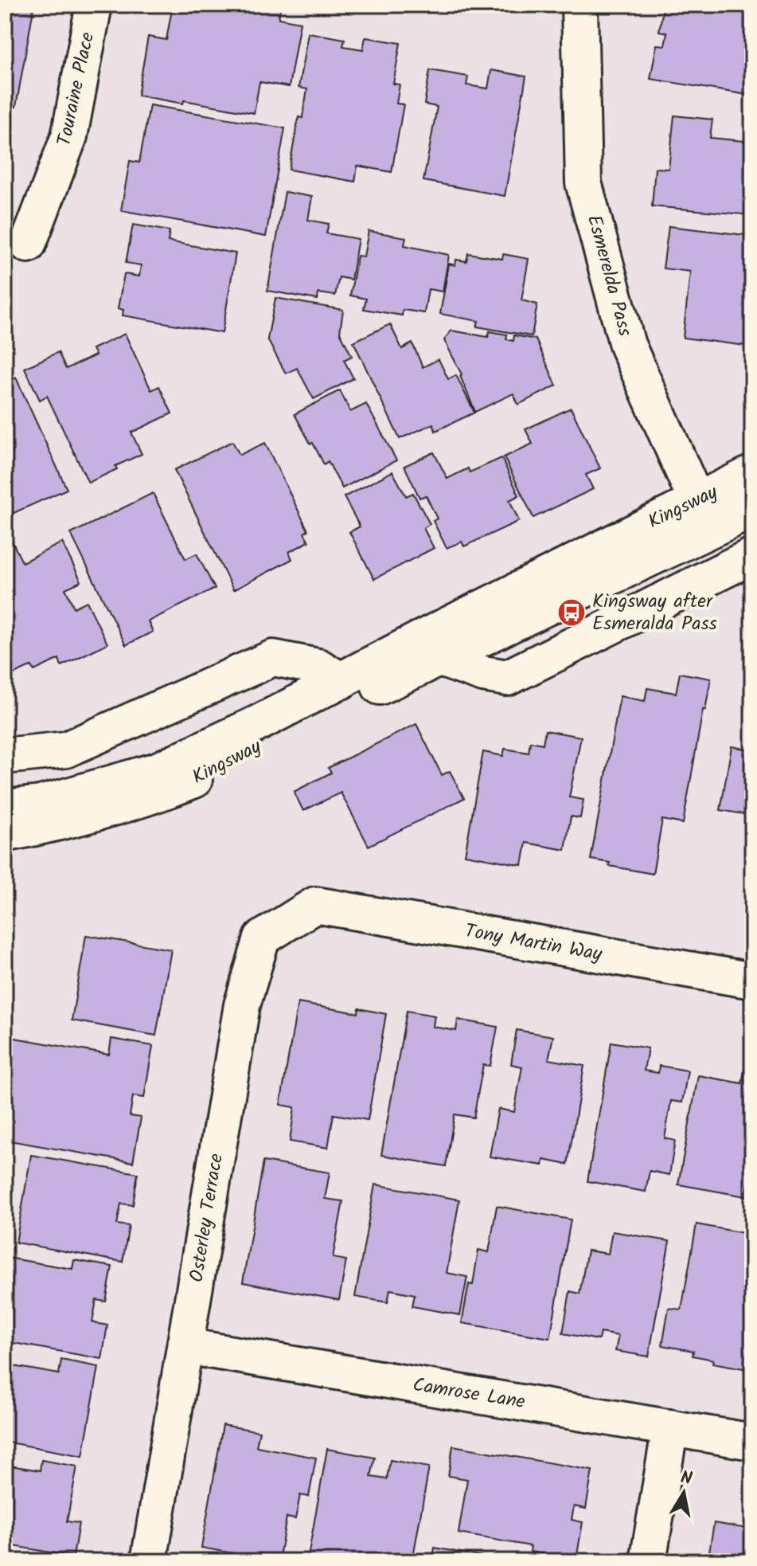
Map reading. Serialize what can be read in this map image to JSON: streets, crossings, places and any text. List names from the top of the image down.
{
  "streets": {
    "street": [
      "Touraine Place",
      "Esmerelda Pass",
      "Kingsway",
      "Tony Martin Way",
      "Osterley Terrace",
      "Camrose Lane"
    ]
  },
  "crossings": [
    ["Esmerelda Pass", "Kingsway"],
    ["Tony Martin Way", "Osterley Terrace"],
    ["Osterley Terrace", "Camrose Lane"]
  ],
  "places": {
    "bus stop": ["Kingsway after Esmeralda Pass"]
  },
  "north": "top"
}
